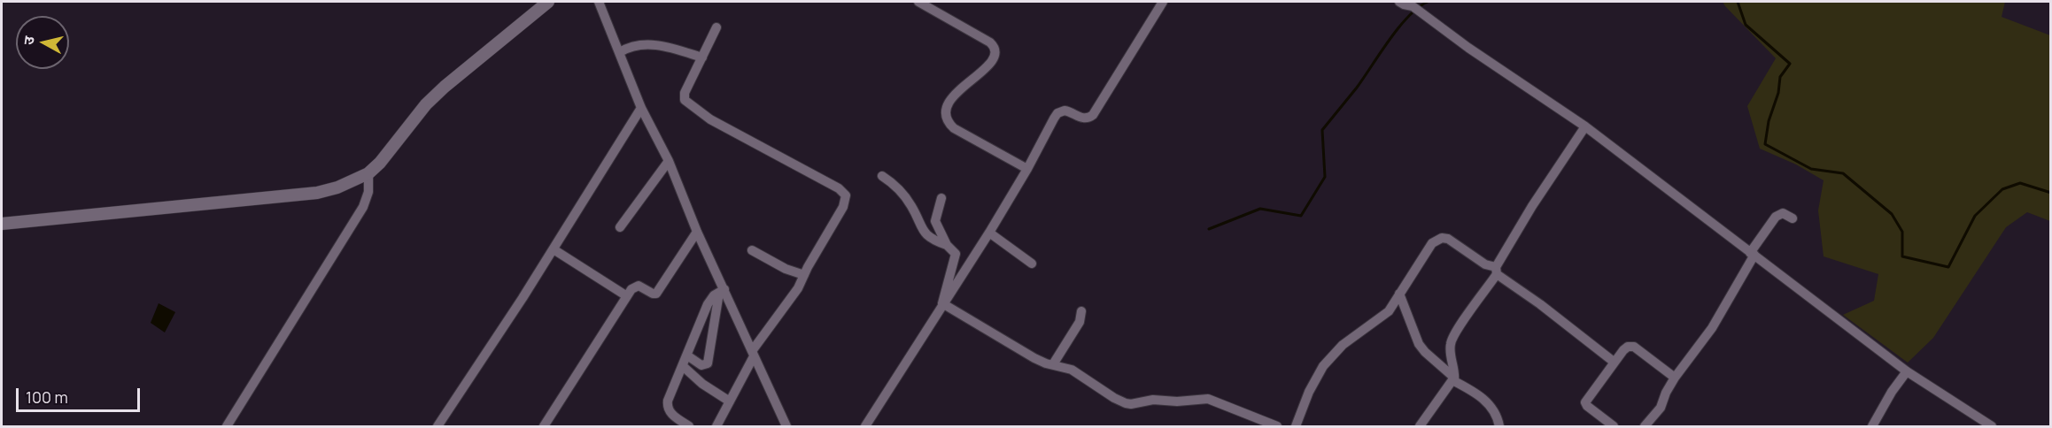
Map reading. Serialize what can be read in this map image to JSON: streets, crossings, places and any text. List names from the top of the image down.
{
  "scale_bar": "100 m",
  "north": "left"
}
